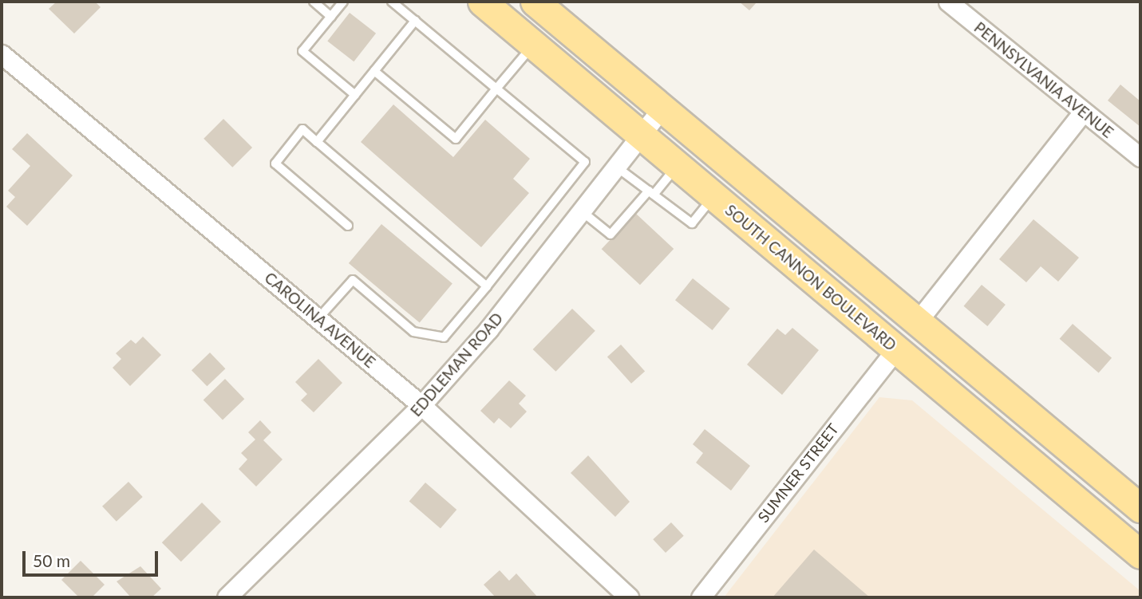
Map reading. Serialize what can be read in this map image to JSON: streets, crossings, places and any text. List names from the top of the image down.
{
  "streets": {
    "main road": ["SOUTH CANNON BOULEVARD"],
    "street": [
      "PENNSYLVANIA AVENUE",
      "CAROLINA AVENUE",
      "EDDLEMAN ROAD",
      "SUMNER STREET"
    ]
  },
  "crossings": [
    ["SOUTH CANNON BOULEVARD", "EDDLEMAN ROAD"],
    ["SOUTH CANNON BOULEVARD", "SUMNER STREET"],
    ["CAROLINA AVENUE", "EDDLEMAN ROAD"]
  ],
  "scale_bar": "50 m"
}
